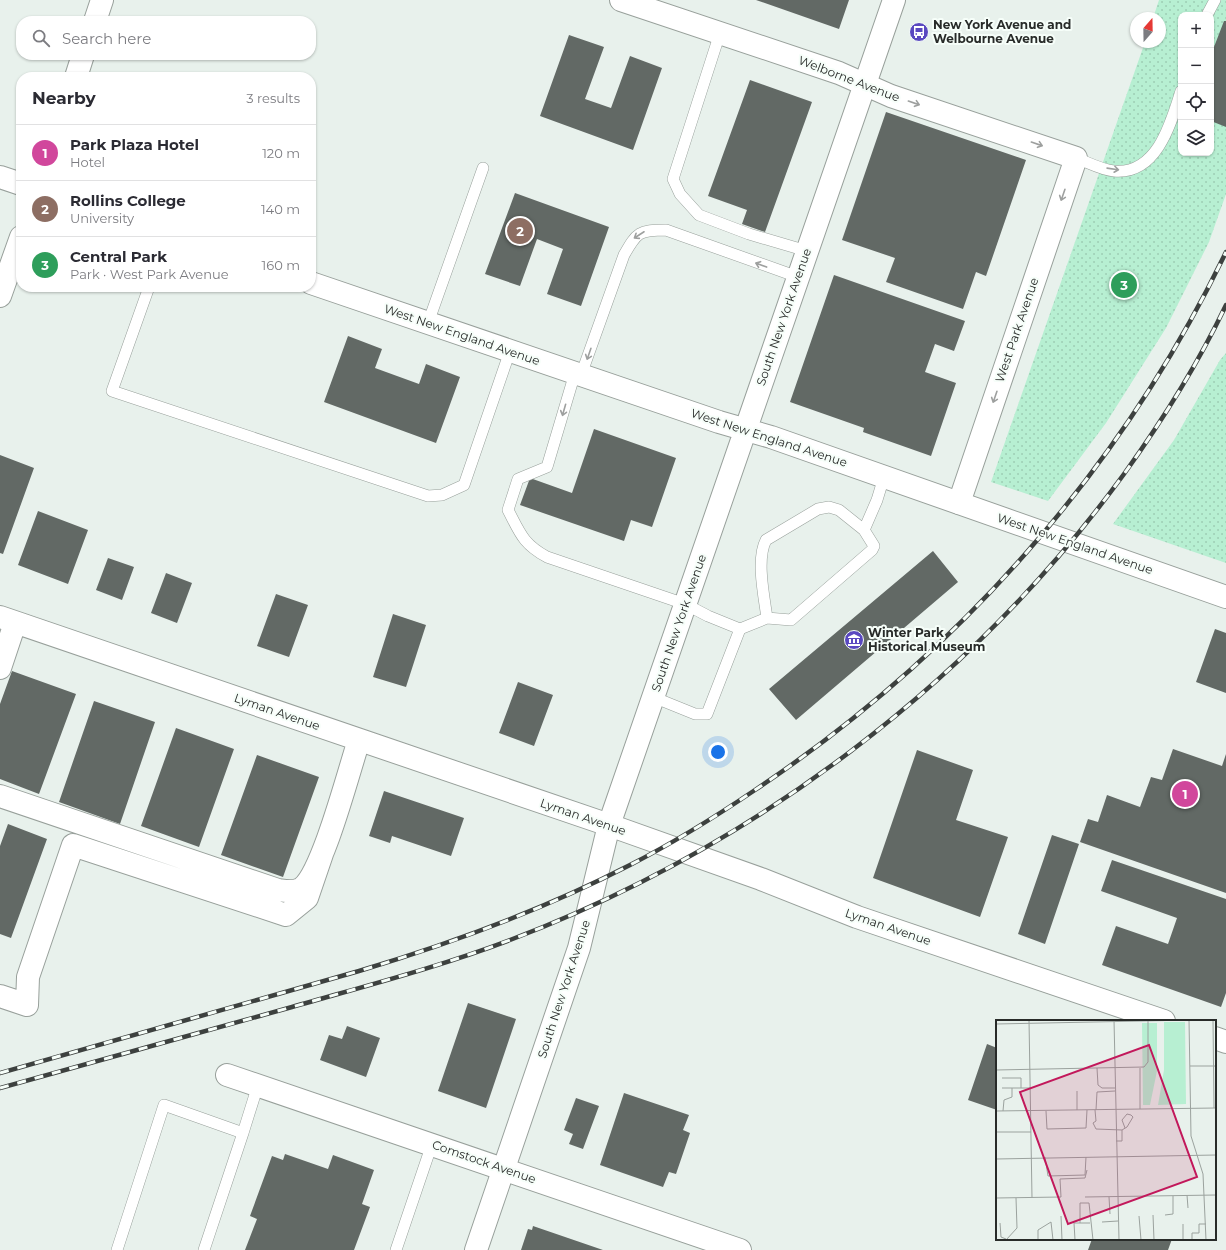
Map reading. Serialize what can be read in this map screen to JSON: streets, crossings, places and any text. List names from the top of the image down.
{
  "streets": {
    "street": [
      "Welborne Avenue",
      "South New York Avenue",
      "West Park Avenue",
      "West New England Avenue",
      "Lyman Avenue",
      "Comstock Avenue"
    ]
  },
  "crossings": [
    ["Welborne Avenue", "South New York Avenue"],
    ["Welborne Avenue", "West Park Avenue"],
    ["South New York Avenue", "West New England Avenue"],
    ["South New York Avenue", "Lyman Avenue"],
    ["South New York Avenue", "Comstock Avenue"],
    ["West Park Avenue", "West New England Avenue"]
  ],
  "one_way": ["Welborne Avenue", "West Park Avenue"],
  "places": {
    "bus stop": ["New York Avenue and Welbourne Avenue"],
    "museum": ["Winter Park Historical Museum"]
  },
  "north": "top",
  "page": {
    "map_buttons": ["+", "−"],
    "search": "Search here",
    "heading": ["Nearby", "3 results"],
    "list": [
      {
        "mark": "1",
        "name": "Park Plaza Hotel",
        "note": "Hotel",
        "value": "120 m"
      },
      {
        "mark": "2",
        "name": "Rollins College",
        "note": "University",
        "value": "140 m"
      },
      {
        "mark": "3",
        "name": "Central Park",
        "note": "Park · West Park Avenue",
        "value": "160 m"
      }
    ],
    "pins": ["2", "3", "1"]
  }
}
